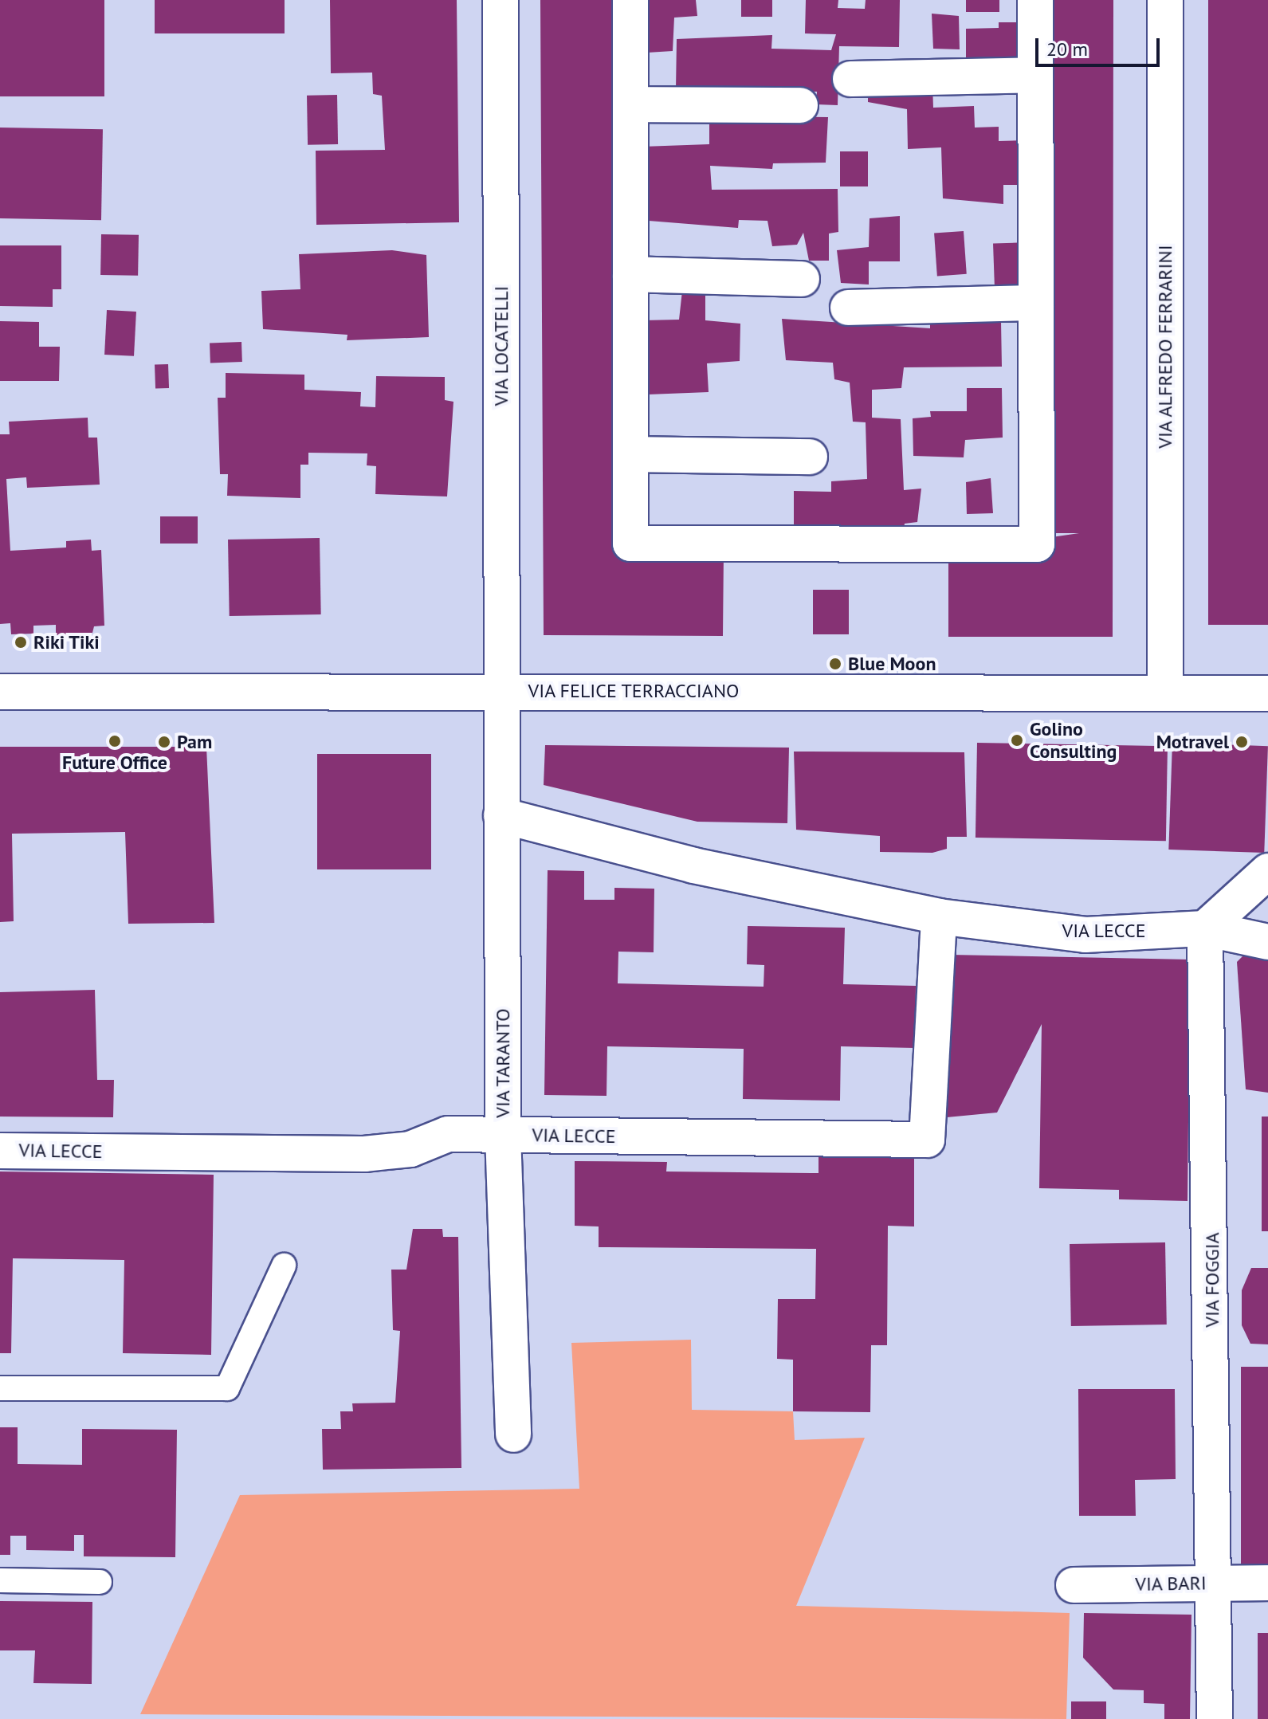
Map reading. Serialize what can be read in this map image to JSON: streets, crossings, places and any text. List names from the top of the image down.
{
  "streets": {
    "street": [
      "VIA LOCATELLI",
      "VIA ALFREDO FERRARINI",
      "VIA FELICE TERRACCIANO",
      "VIA LECCE",
      "VIA TARANTO",
      "VIA FOGGIA",
      "VIA BARI"
    ]
  },
  "crossings": [
    ["VIA LOCATELLI", "VIA FELICE TERRACCIANO"],
    ["VIA LOCATELLI", "VIA TARANTO"],
    ["VIA ALFREDO FERRARINI", "VIA FELICE TERRACCIANO"],
    ["VIA FELICE TERRACCIANO", "VIA TARANTO"],
    ["VIA LECCE", "VIA TARANTO"],
    ["VIA LECCE", "VIA FOGGIA"],
    ["VIA FOGGIA", "VIA BARI"]
  ],
  "places": [
    "Riki Tiki",
    "Blue Moon",
    "Golino Consulting",
    "Future Office",
    "Pam",
    "Motravel"
  ],
  "scale_bar": "20 m"
}
